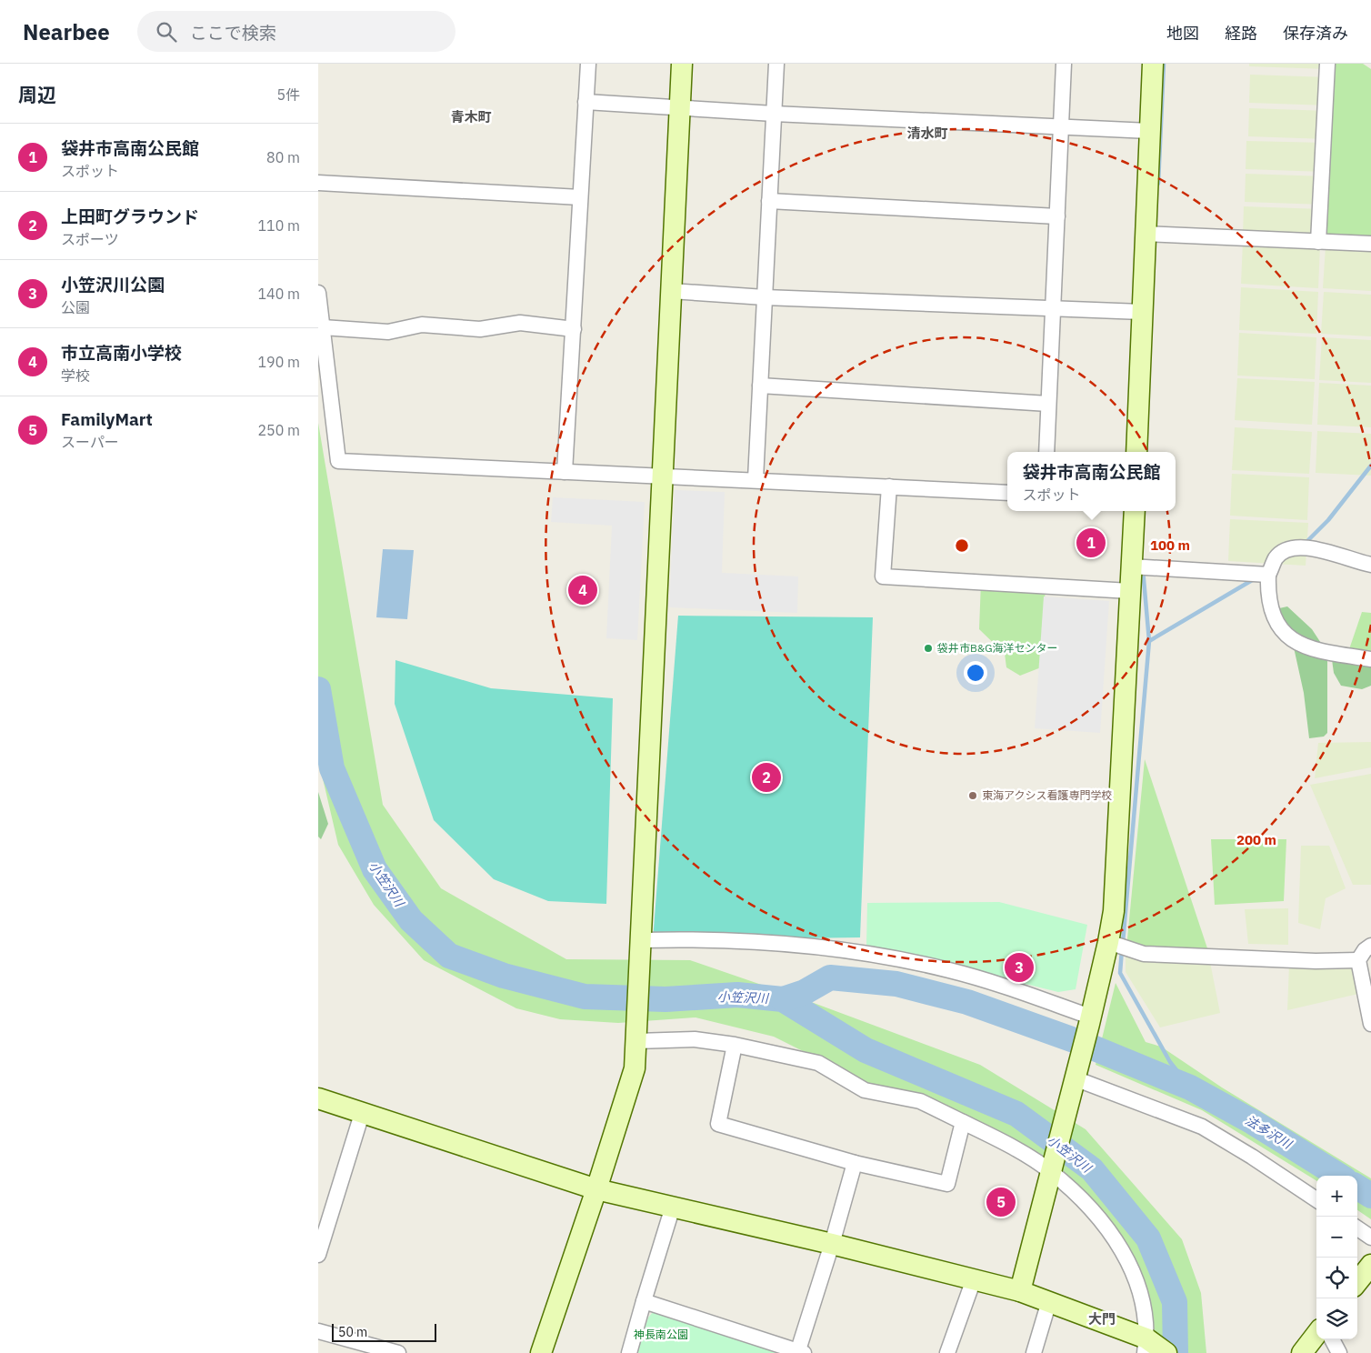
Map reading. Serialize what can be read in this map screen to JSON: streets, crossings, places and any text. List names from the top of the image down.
{
  "districts": ["青木町", "清水町", "大門"],
  "water": ["小笠沢川", "法多沢川"],
  "parks": ["神長南公園"],
  "places": ["袋井市B&G海洋センター", "東海アクシス看護専門学校"],
  "scale_bar": "50 m",
  "page": {
    "header": "Nearbee",
    "search": "ここで検索",
    "nav": ["地図", "経路", "保存済み"],
    "heading": ["周辺", "5件"],
    "list": [
      {
        "mark": "1",
        "name": "袋井市高南公民館",
        "note": "スポット",
        "value": "80 m"
      },
      {
        "mark": "2",
        "name": "上田町グラウンド",
        "note": "スポーツ",
        "value": "110 m"
      },
      {
        "mark": "3",
        "name": "小笠沢川公園",
        "note": "公園",
        "value": "140 m"
      },
      {
        "mark": "4",
        "name": "市立高南小学校",
        "note": "学校",
        "value": "190 m"
      },
      {
        "mark": "5",
        "name": "FamilyMart",
        "note": "スーパー",
        "value": "250 m"
      }
    ],
    "popup": ["袋井市高南公民館", "スポット"],
    "pins": [
      "1",
      "4",
      "2",
      "3",
      "5"
    ],
    "map_buttons": ["+", "−"],
    "scale": "50 m"
  },
  "rings": ["100 m", "200 m"]
}
